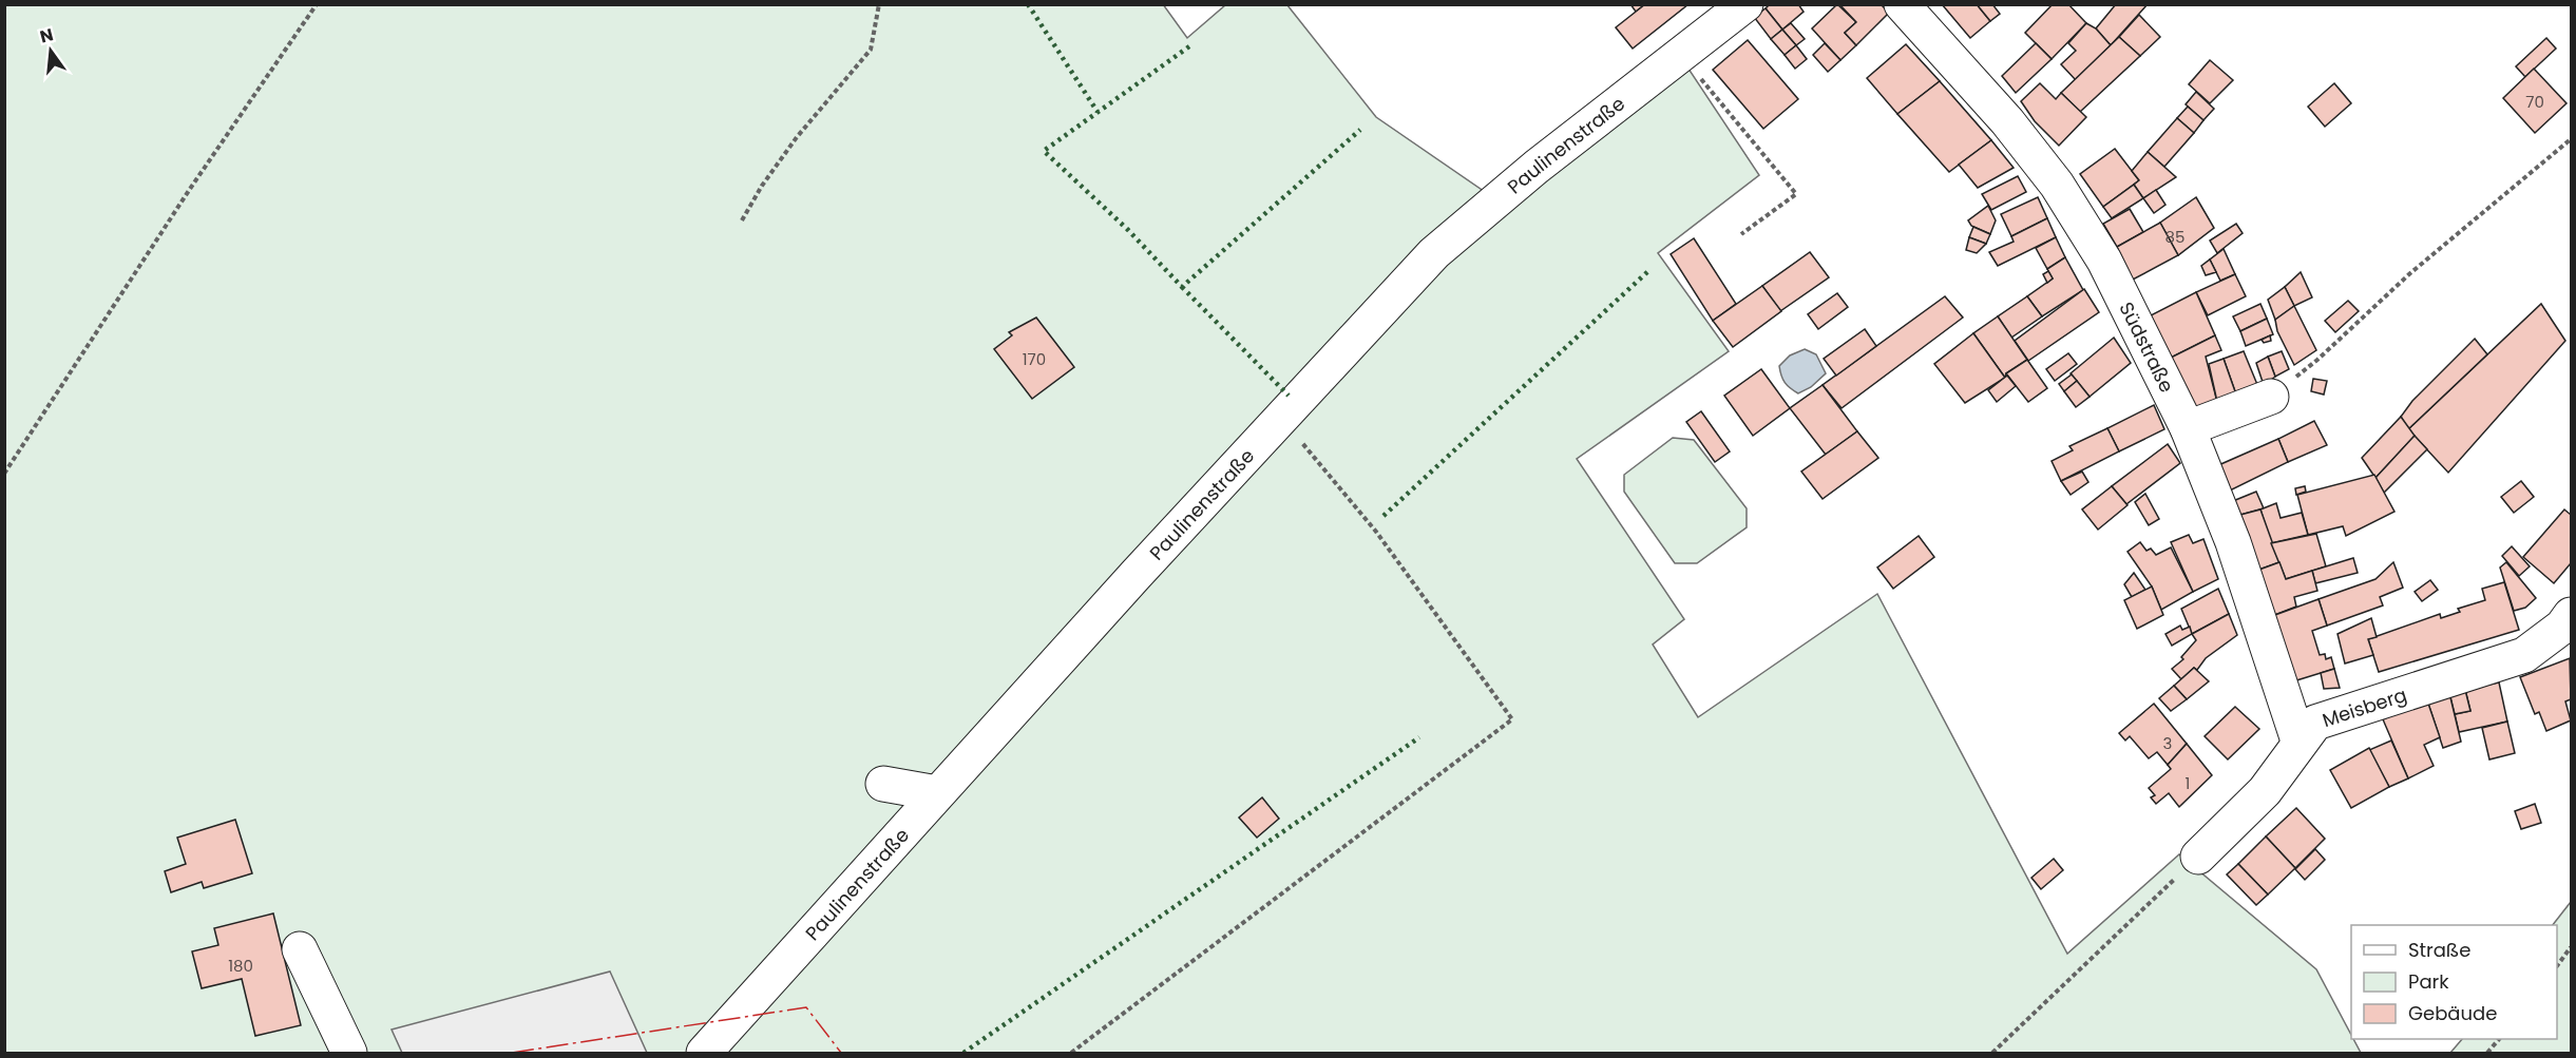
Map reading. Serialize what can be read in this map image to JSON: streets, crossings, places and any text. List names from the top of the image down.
{
  "streets": {
    "street": ["Paulinenstraße", "Südstraße", "Meisberg"]
  },
  "crossings": [
    ["Südstraße", "Meisberg"]
  ],
  "house_numbers": [
    "70",
    "85",
    "170",
    "3",
    "1",
    "180"
  ],
  "legend": ["Straße", "Park", "Gebäude"],
  "north": "top"
}
